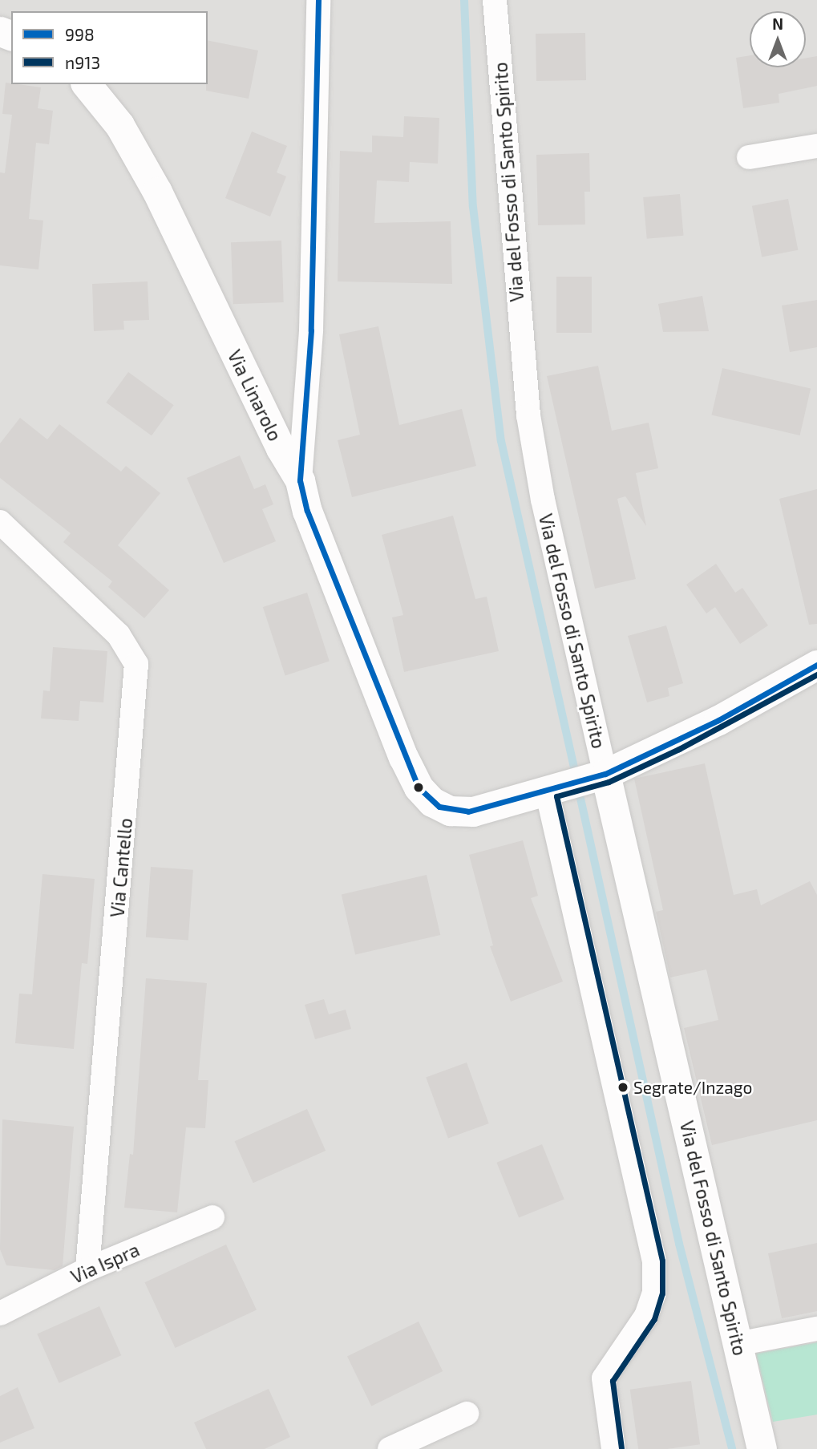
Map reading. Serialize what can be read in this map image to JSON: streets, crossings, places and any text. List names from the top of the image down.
{
  "streets": {
    "street": [
      "Via del Fosso di Santo Spirito",
      "Via Linarolo",
      "Via Cantello",
      "Via Ispra"
    ]
  },
  "crossings": [
    ["Via del Fosso di Santo Spirito", "Via Linarolo"],
    ["Via Cantello", "Via Ispra"]
  ],
  "places": ["Segrate/Inzago"],
  "lines": ["transit line 998", "transit line n913"],
  "legend": ["998", "n913"],
  "north": "top"
}
